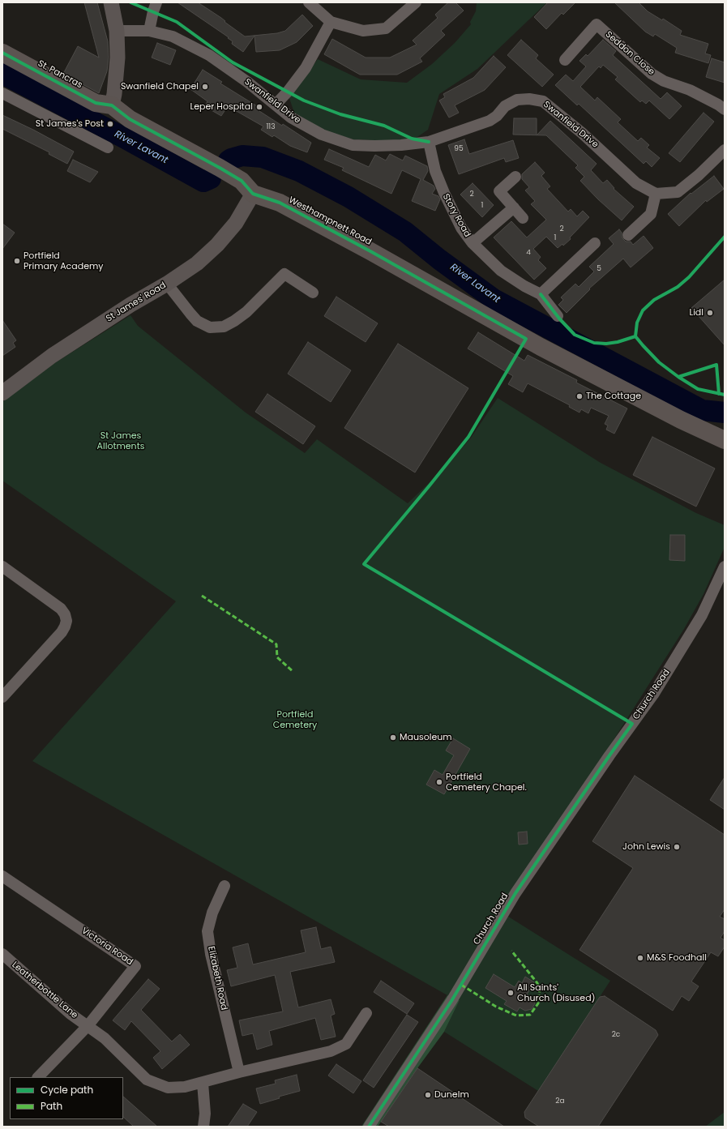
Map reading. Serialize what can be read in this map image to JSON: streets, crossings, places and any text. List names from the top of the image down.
{
  "streets": {
    "main road": ["St. Pancras", "Westhampnett Road"],
    "street": [
      "Seddon Close",
      "Swanfield Drive",
      "Story Road",
      "St James' Road",
      "Church Road",
      "Victoria Road",
      "Elizabeth Road",
      "Leatherbottle Lane"
    ]
  },
  "crossings": [
    ["Swanfield Drive", "Story Road"],
    ["Westhampnett Road", "St James' Road"],
    ["Victoria Road", "Leatherbottle Lane"]
  ],
  "water": ["River Lavant"],
  "parks": ["St James Allotments", "Portfield Cemetery"],
  "places": [
    "Swanfield Chapel",
    "Leper Hospital",
    "St James's Post",
    "Portfield Primary Academy",
    "Lidl",
    "The Cottage",
    "Mausoleum",
    "Portfield Cemetery Chapel.",
    "John Lewis",
    "M&S Foodhall",
    "All Saints' Church (Disused)",
    "Dunelm"
  ],
  "house_numbers": [
    "113",
    "95",
    "2",
    "1",
    "2",
    "1",
    "4",
    "5",
    "2c",
    "2a"
  ],
  "legend": ["Cycle path", "Path"]
}
